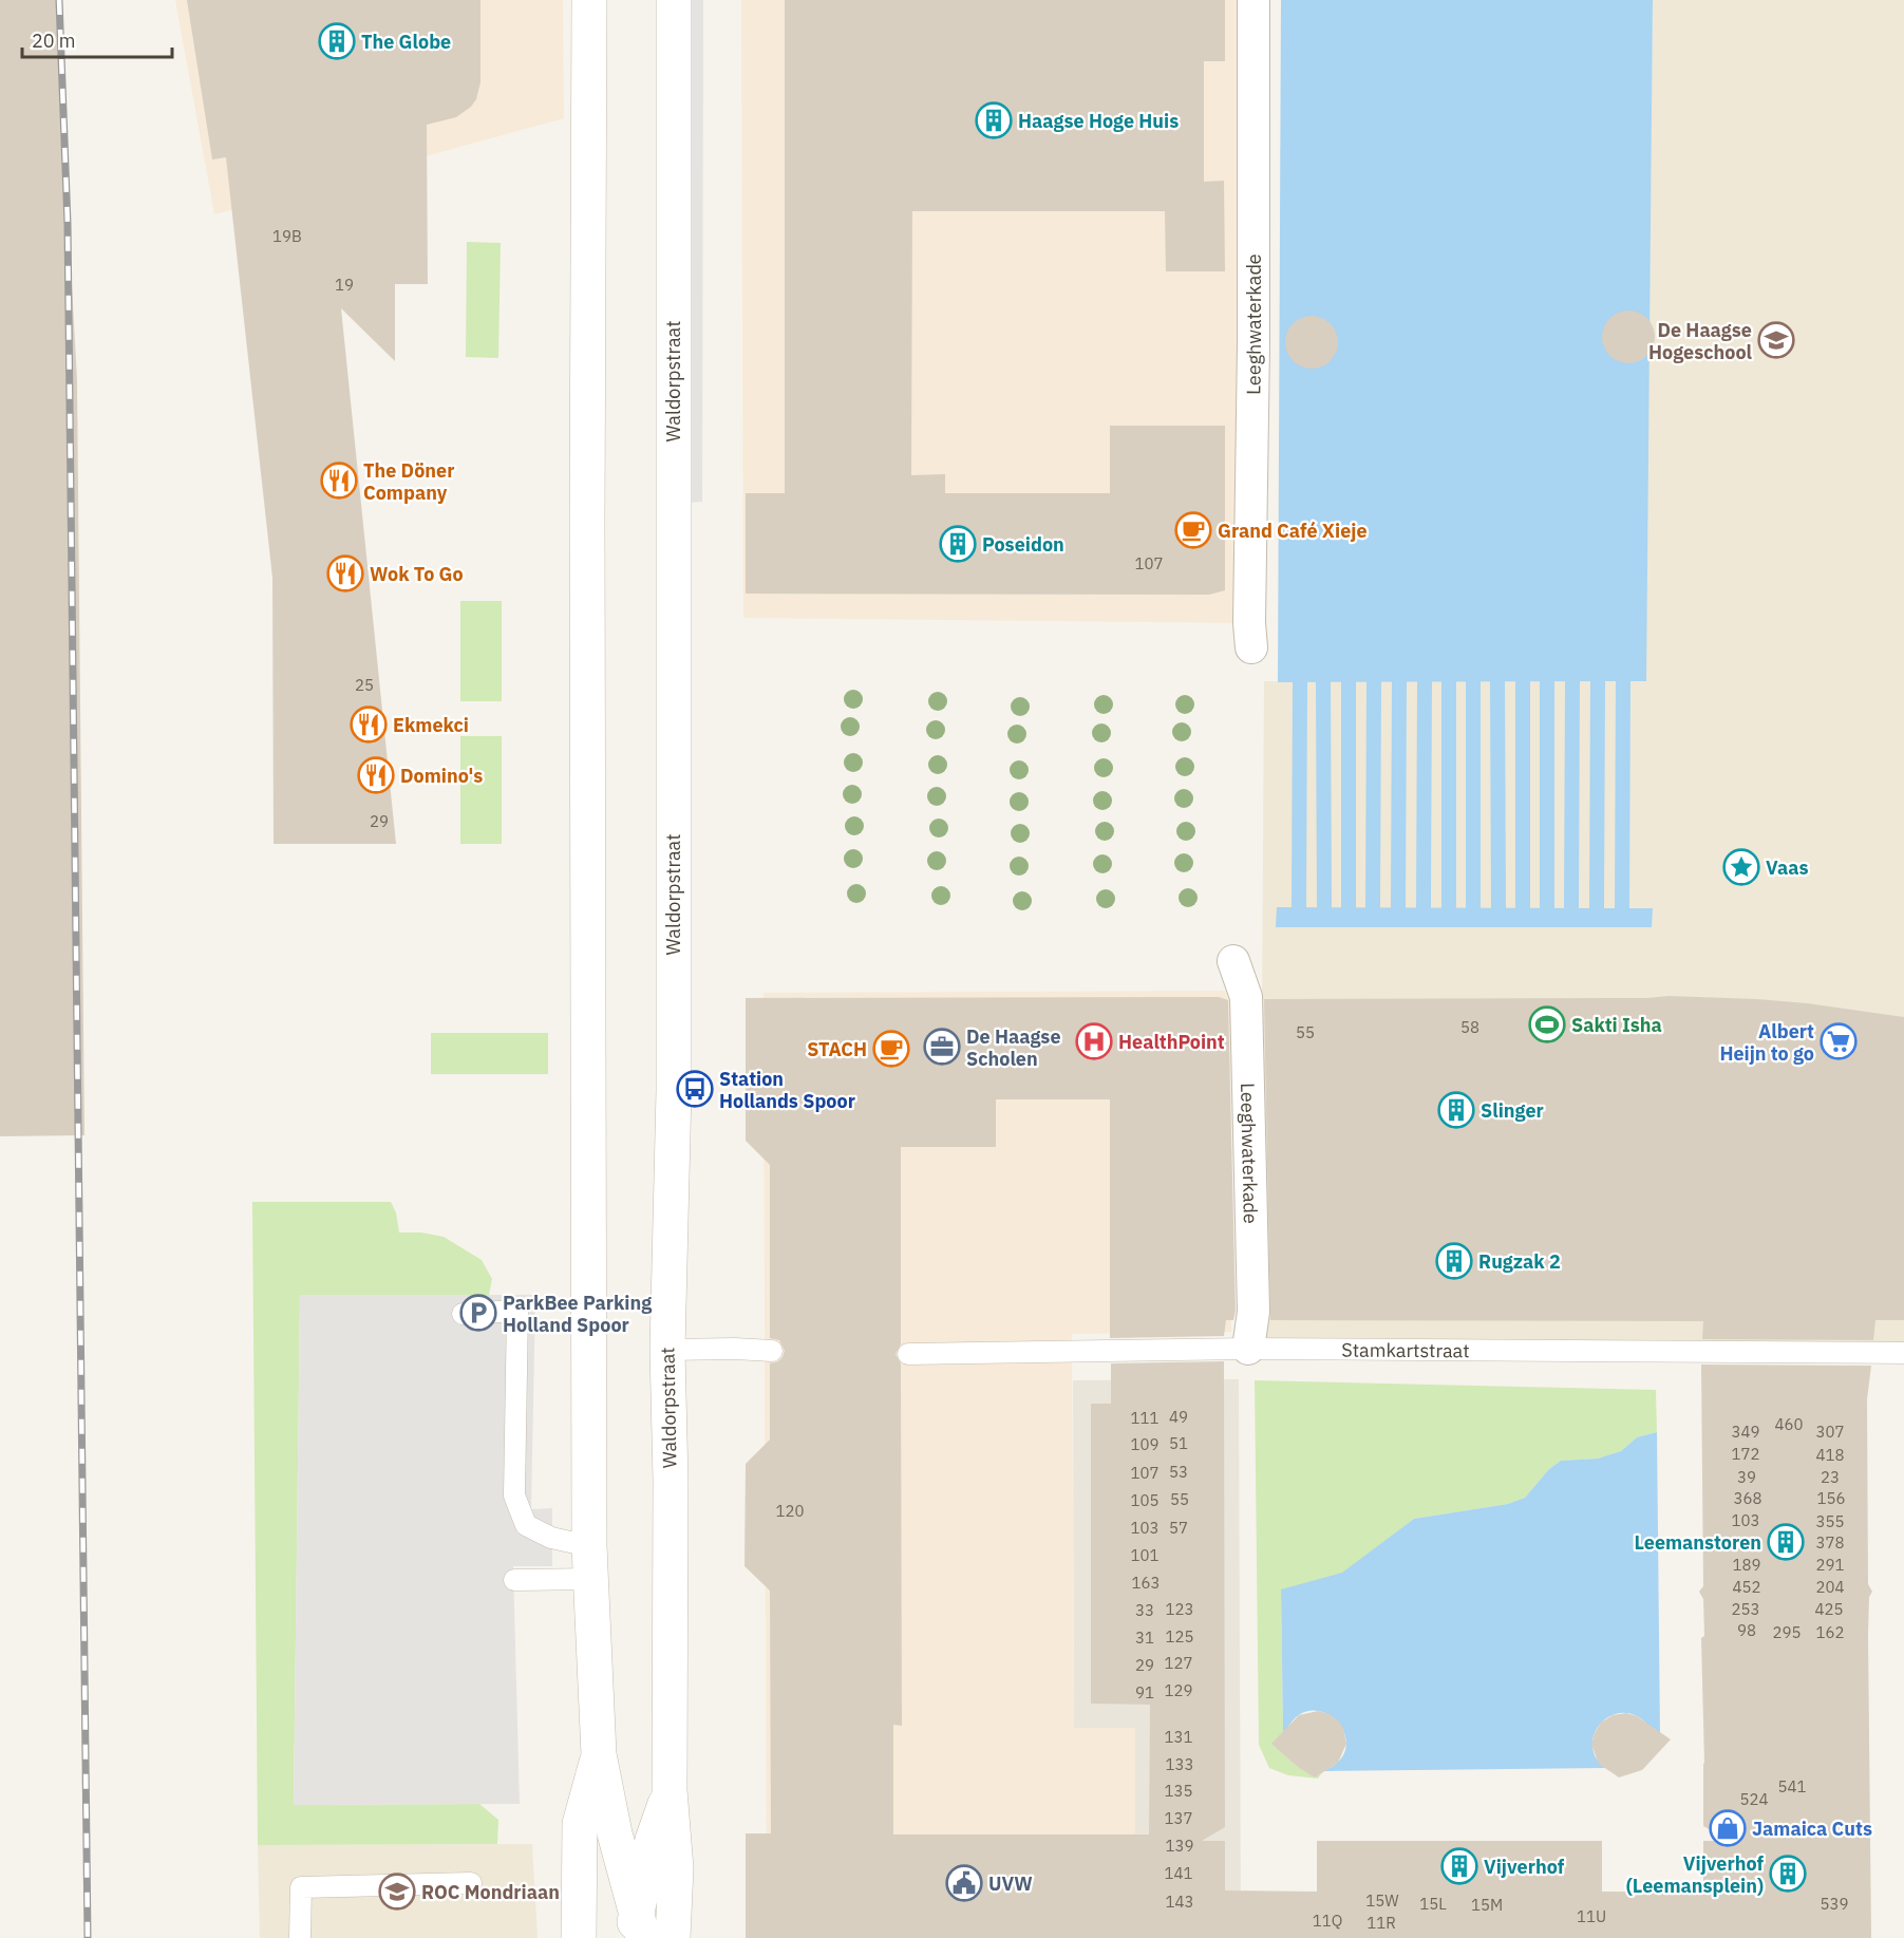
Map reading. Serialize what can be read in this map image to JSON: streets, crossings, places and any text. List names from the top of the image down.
{
  "streets": {
    "street": ["Leeghwaterkade", "Waldorpstraat"],
    "lane": ["Stamkartstraat"]
  },
  "crossings": [
    ["Leeghwaterkade", "Stamkartstraat"]
  ],
  "places": {
    "building": [
      "The Globe",
      "Haagse Hoge Huis",
      "Poseidon",
      "Slinger",
      "Rugzak 2",
      "Leemanstoren",
      "Vijverhof",
      "Vijverhof (Leemansplein)"
    ],
    "school or university": ["De Haagse Hogeschool", "ROC Mondriaan"],
    "restaurant": [
      "The Döner Company",
      "Wok To Go",
      "Ekmekci",
      "Domino's"
    ],
    "cafe": ["Grand Café Xieje", "STACH"],
    "place": ["Vaas"],
    "sports": ["Sakti Isha"],
    "hospital": ["HealthPoint"],
    "supermarket": ["Albert Heijn to go"],
    "office": ["De Haagse Scholen"],
    "bus stop": ["Station Hollands Spoor"],
    "parking": ["ParkBee Parking Holland Spoor"],
    "shop": ["Jamaica Cuts"],
    "public building": ["UVW"]
  },
  "house_numbers": [
    "19B",
    "19",
    "107",
    "25",
    "29",
    "58",
    "55",
    "49",
    "111",
    "460",
    "349",
    "307",
    "51",
    "109",
    "172",
    "418",
    "53",
    "107",
    "39",
    "23",
    "368",
    "156",
    "55",
    "105",
    "120",
    "103",
    "355",
    "103",
    "57",
    "378",
    "101",
    "189",
    "291",
    "163",
    "452",
    "204",
    "123",
    "253",
    "425",
    "33",
    "98",
    "295",
    "162",
    "125",
    "31",
    "127",
    "29",
    "129",
    "91",
    "131",
    "133",
    "541",
    "135",
    "524",
    "137",
    "139",
    "141",
    "15W",
    "143",
    "15L",
    "539",
    "15M",
    "11U",
    "11Q",
    "11R"
  ],
  "scale_bar": "20 m"
}
